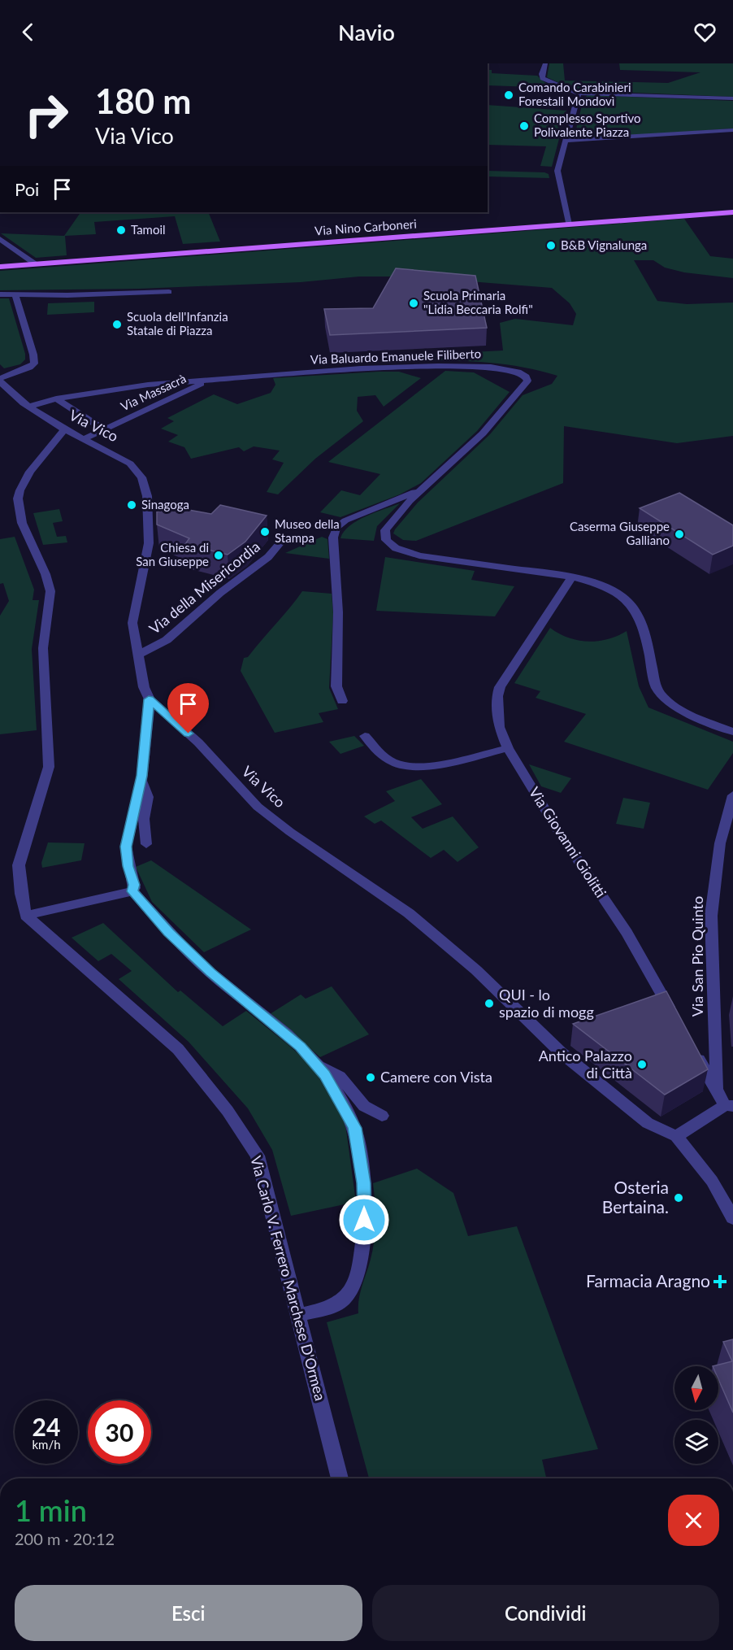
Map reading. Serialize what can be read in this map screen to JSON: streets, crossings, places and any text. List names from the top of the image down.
{
  "streets": {
    "main road": ["Via Nino Carboneri"],
    "street": [
      "Via Baluardo Emanuele Filiberto",
      "Via Massacrà",
      "Via Vico",
      "Via della Misericordia",
      "Via Giovanni Giolitti",
      "Via San Pio Quinto",
      "Via Carlo V. Ferrero Marchese D'Ormea"
    ]
  },
  "crossings": [
    ["Via Baluardo Emanuele Filiberto", "Via Massacrà"],
    ["Via Baluardo Emanuele Filiberto", "Via Vico"],
    ["Via Baluardo Emanuele Filiberto", "Via Giovanni Giolitti"],
    ["Via Massacrà", "Via Vico"],
    ["Via Vico", "Via della Misericordia"]
  ],
  "places": {
    "other": [
      "Comando Carabinieri Forestali Mondovì",
      "Complesso Sportivo Polivalente Piazza",
      "Tamoil",
      "B&B Vignalunga",
      "Scuola Primaria \"Lidia Beccaria Rolfi\"",
      "Scuola dell'Infanzia Statale di Piazza",
      "Sinagoga",
      "Museo della Stampa",
      "Caserma Giuseppe Galliano",
      "Chiesa di San Giuseppe",
      "QUI - lo spazio di mogg",
      "Antico Palazzo di Città",
      "Camere con Vista",
      "Osteria Bertaina."
    ],
    "health": ["Farmacia Aragno"]
  },
  "north": "bottom",
  "page": {
    "header": "Navio",
    "turn": ["180 m", "Via Vico"],
    "then": "Poi",
    "speed": "24 km/h",
    "limit": "30",
    "heading": ["1 min", "200 m · 20:12"],
    "buttons": ["Esci", "Condividi"]
  }
}
